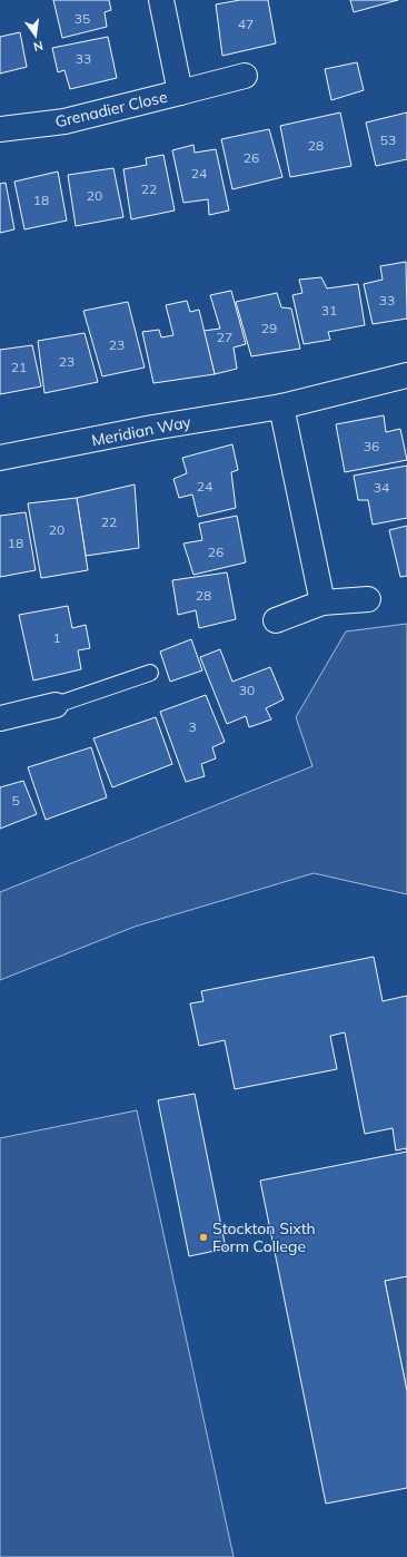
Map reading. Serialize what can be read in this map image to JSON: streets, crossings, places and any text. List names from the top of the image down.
{
  "streets": {
    "street": ["Grenadier Close", "Meridian Way"]
  },
  "places": ["Stockton Sixth Form College"],
  "house_numbers": [
    "35",
    "47",
    "33",
    "53",
    "28",
    "26",
    "24",
    "22",
    "20",
    "18",
    "33",
    "31",
    "29",
    "27",
    "23",
    "23",
    "21",
    "36",
    "24",
    "34",
    "22",
    "20",
    "18",
    "26",
    "28",
    "1",
    "30",
    "3",
    "5"
  ],
  "north": "bottom"
}
